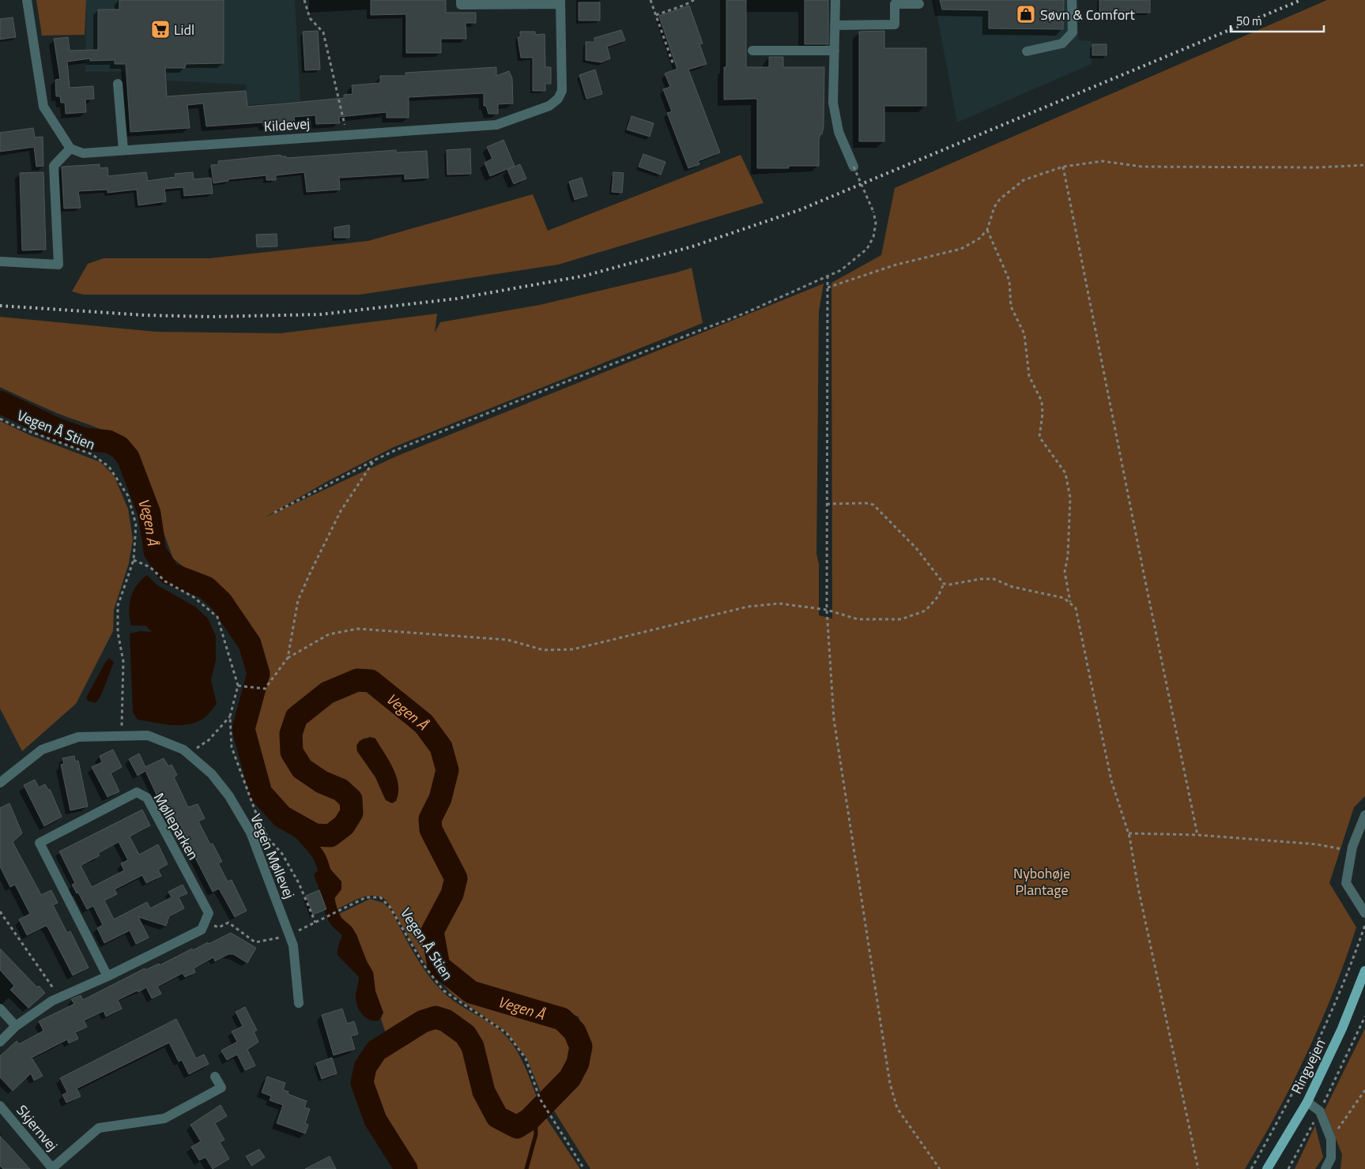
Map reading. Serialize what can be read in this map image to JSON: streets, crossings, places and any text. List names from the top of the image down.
{
  "streets": {
    "main road": ["Ringvejen"],
    "street": [
      "Kildevej",
      "Mølleparken",
      "Vegen Møllevej",
      "Skjernvej"
    ],
    "path": ["Vegen Å Stien"]
  },
  "crossings": [
    ["Vegen Å Stien", "Mølleparken"],
    ["Vegen Å Stien", "Vegen Møllevej"]
  ],
  "water": ["Vegen Å"],
  "parks": ["Nybohøje Plantage"],
  "places": {
    "shop": ["Søvn & Comfort"],
    "supermarket": ["Lidl"]
  },
  "scale_bar": "50 m"
}
